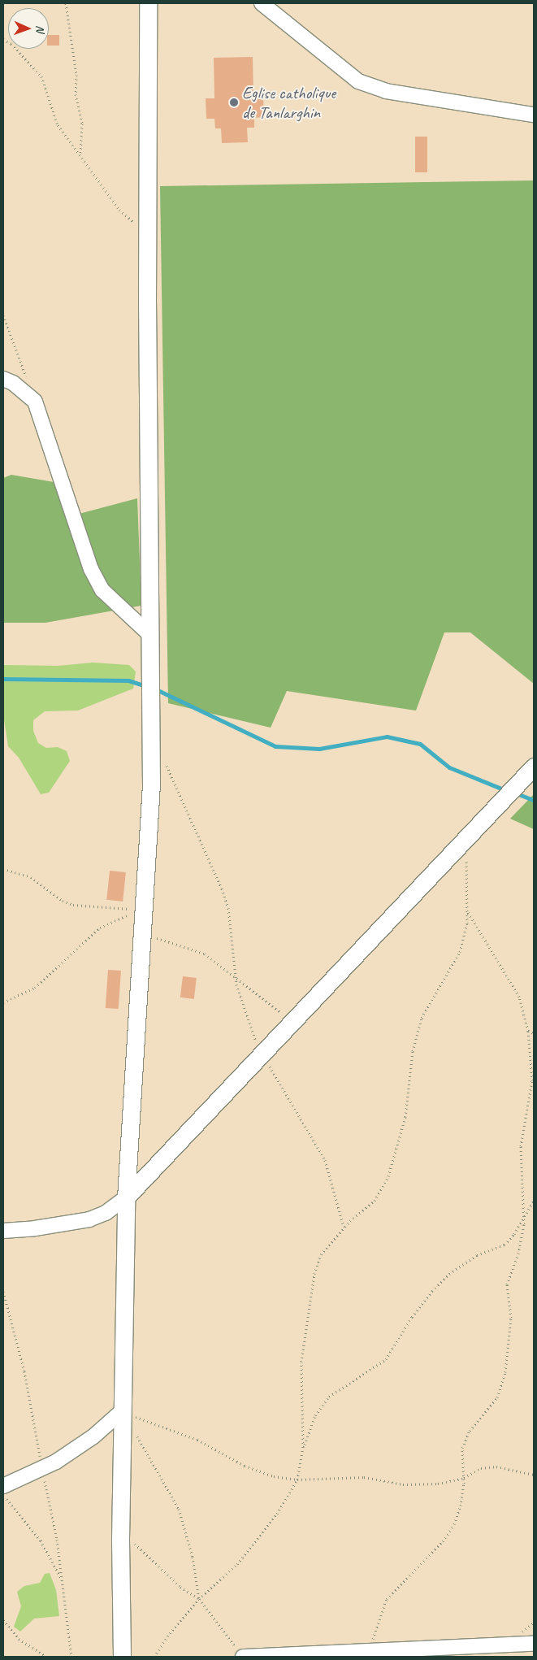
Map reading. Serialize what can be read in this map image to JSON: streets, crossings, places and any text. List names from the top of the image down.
{
  "places": ["Eglise catholique de Tanlarghin"],
  "north": "right"
}
